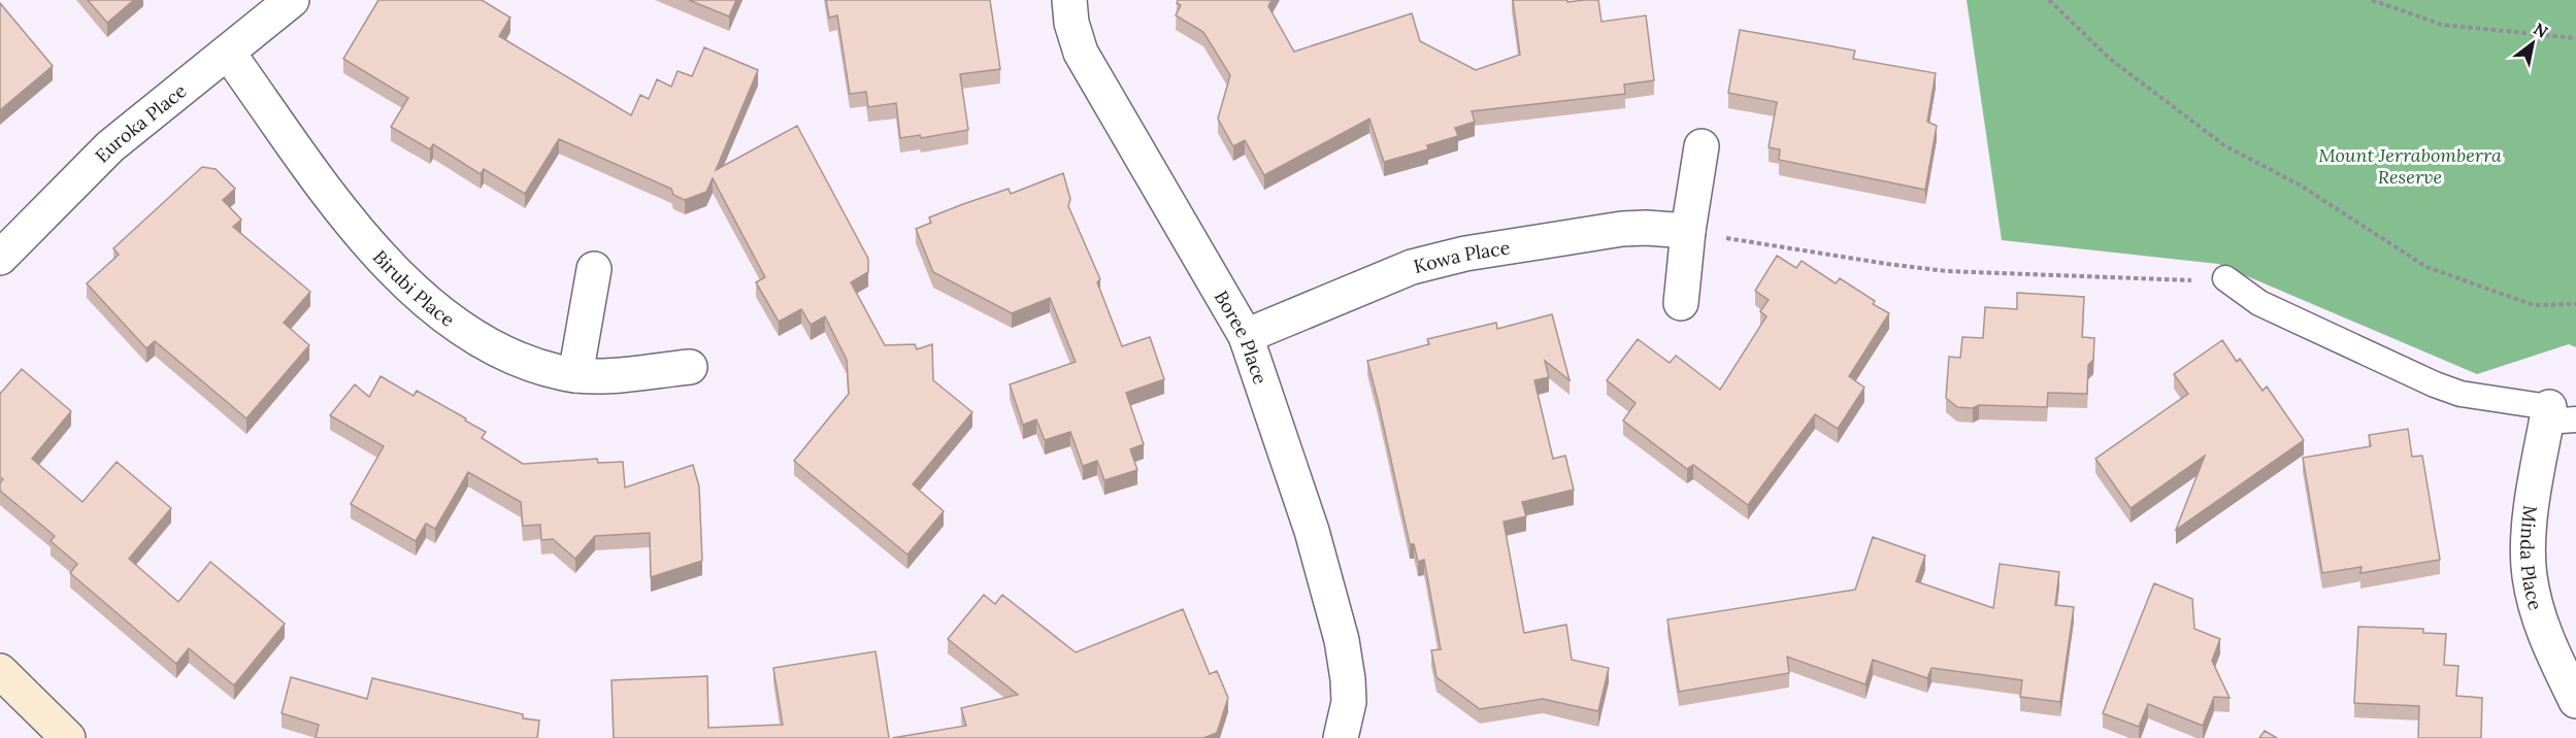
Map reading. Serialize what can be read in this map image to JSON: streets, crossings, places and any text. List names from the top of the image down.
{
  "streets": {
    "street": [
      "Euroka Place",
      "Kowa Place",
      "Birubi Place",
      "Boree Place",
      "Minda Place"
    ]
  },
  "crossings": [
    ["Euroka Place", "Birubi Place"],
    ["Kowa Place", "Boree Place"]
  ],
  "parks": ["Mount Jerrabomberra Reserve"],
  "north": "top right"
}
